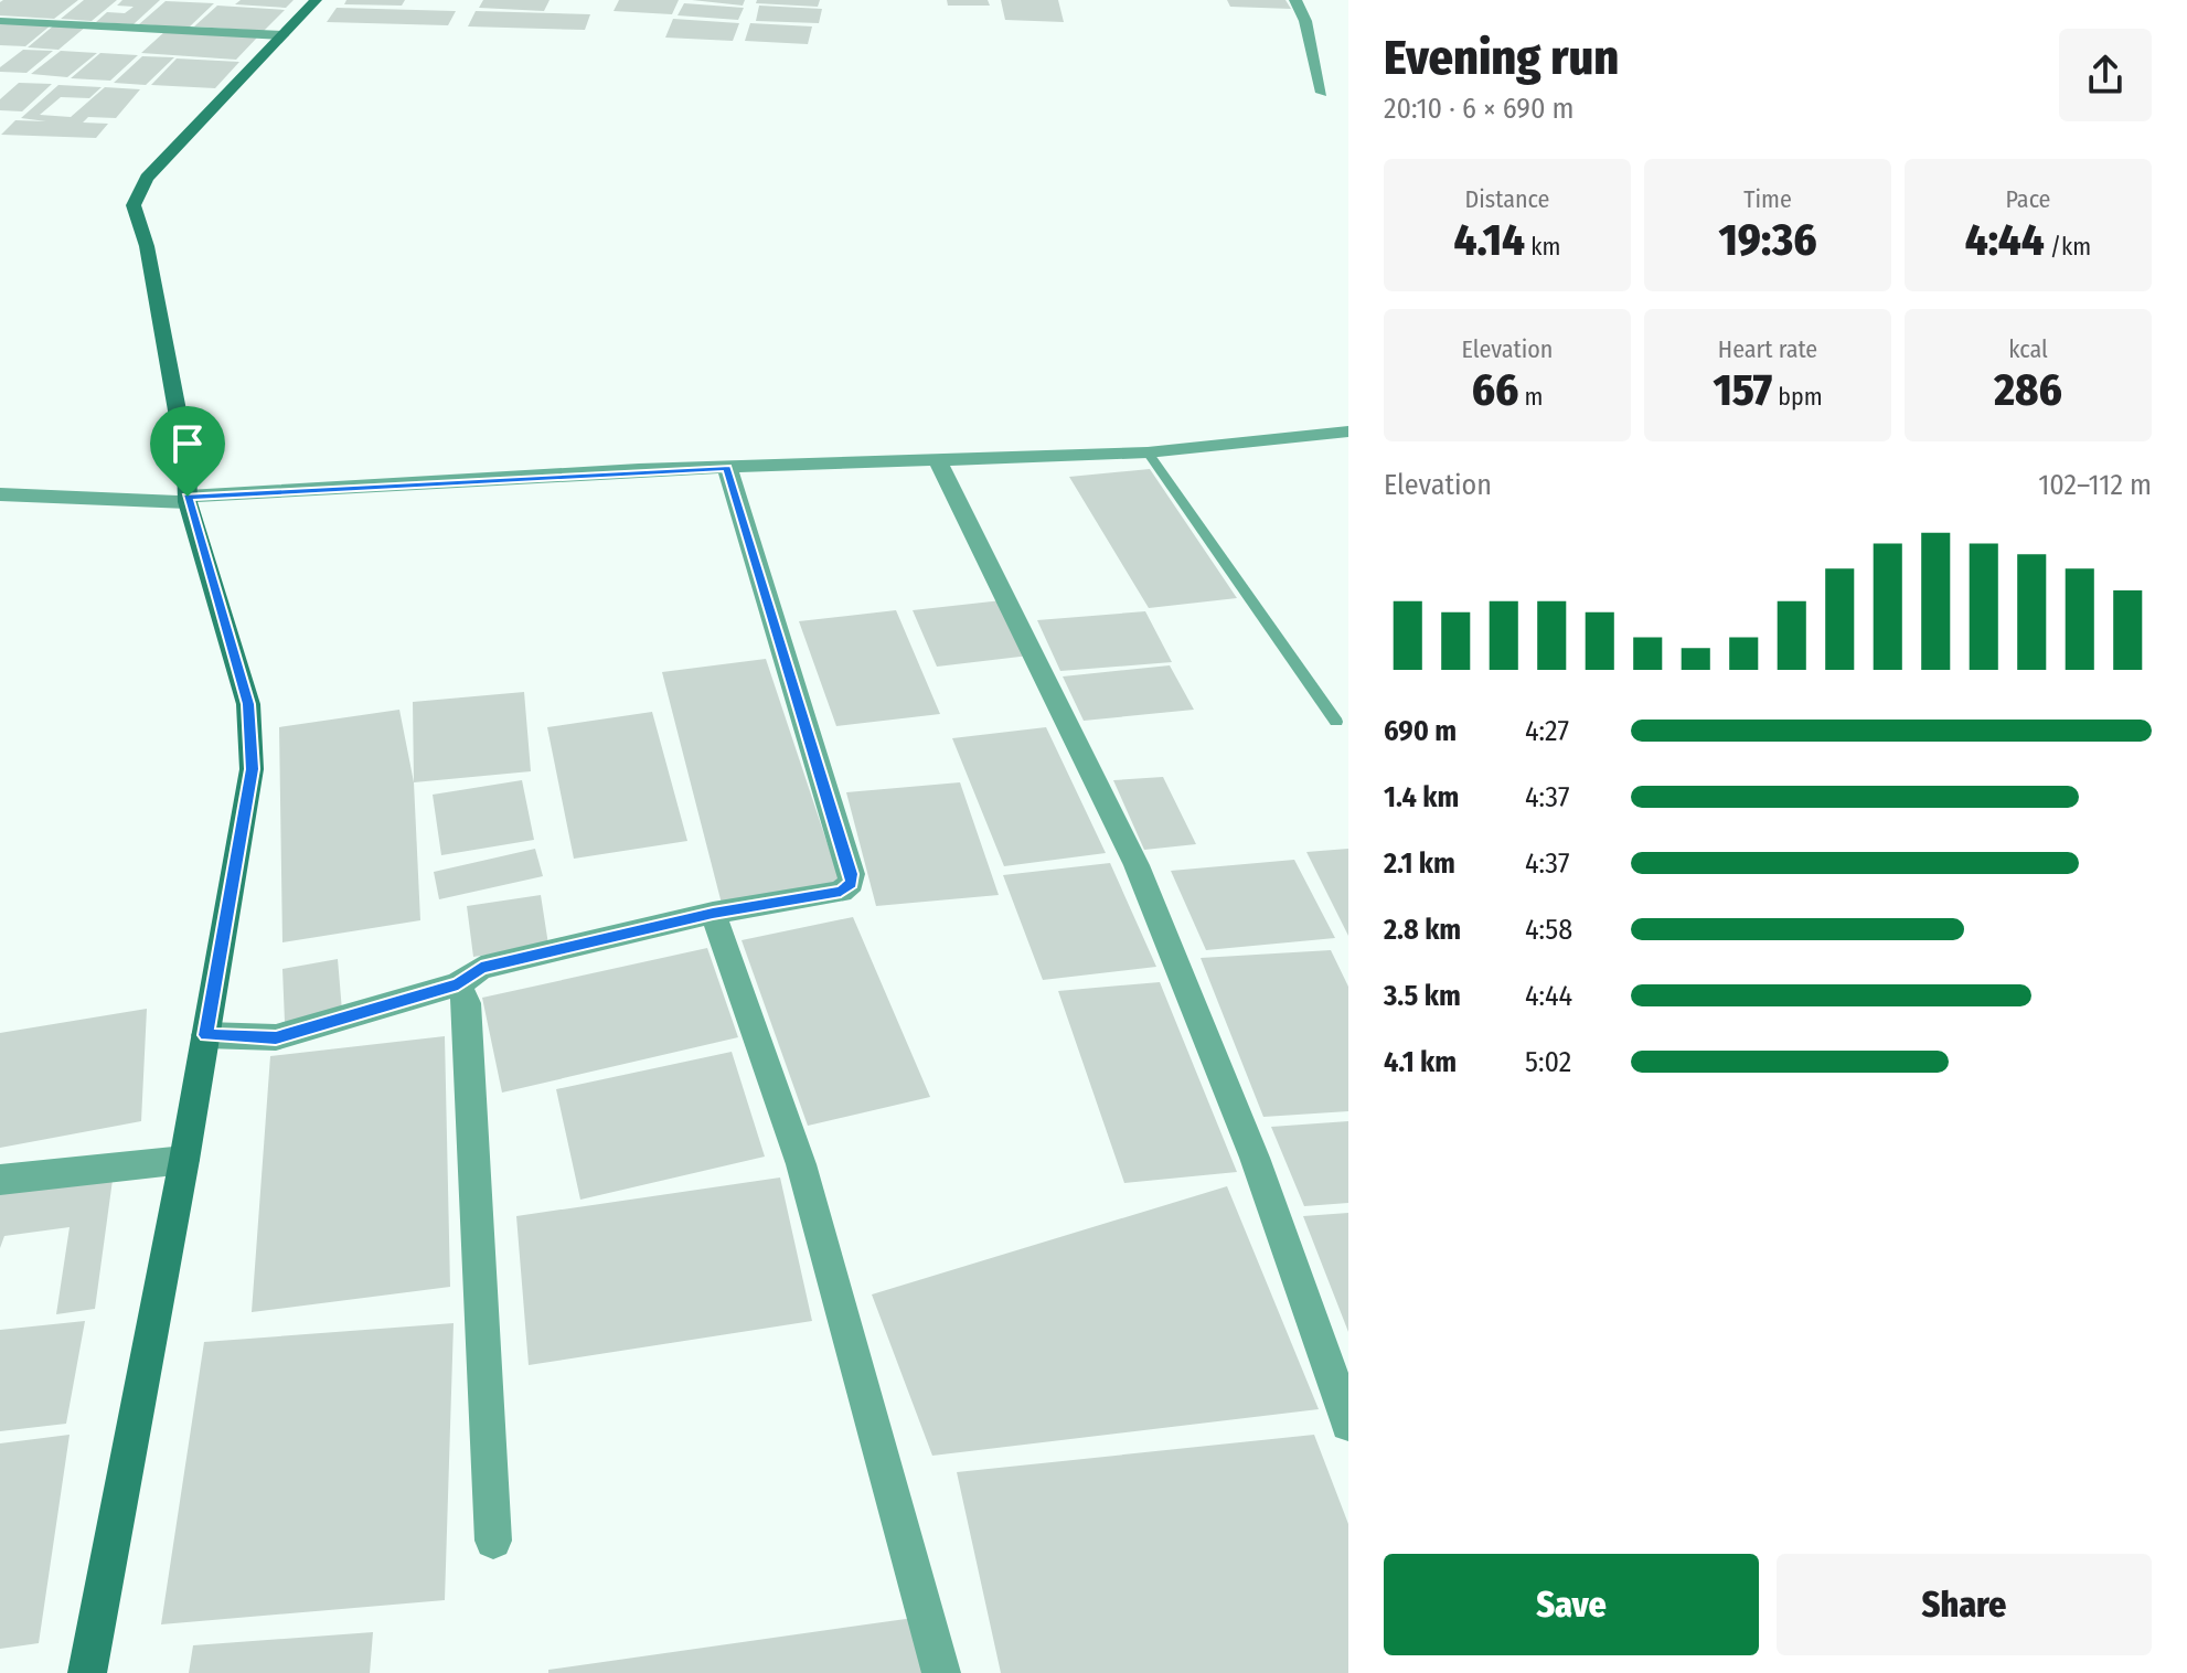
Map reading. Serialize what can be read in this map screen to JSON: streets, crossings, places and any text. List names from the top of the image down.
{
  "page": {
    "heading": ["Evening run", "20:10 · 6 × 690 m"],
    "stats": [
      ["Distance", "4.14 km"],
      ["Time", "19:36"],
      ["Pace", "4:44 /km"],
      ["Elevation", "66 m"],
      ["Heart rate", "157 bpm"],
      ["kcal", "286"]
    ],
    "chart": ["Elevation", "102–112 m"],
    "list": [
      {
        "name": "690 m",
        "note": "4:27"
      },
      {
        "name": "1.4 km",
        "note": "4:37"
      },
      {
        "name": "2.1 km",
        "note": "4:37"
      },
      {
        "name": "2.8 km",
        "note": "4:58"
      },
      {
        "name": "3.5 km",
        "note": "4:44"
      },
      {
        "name": "4.1 km",
        "note": "5:02"
      }
    ],
    "buttons": ["Save", "Share"]
  }
}
